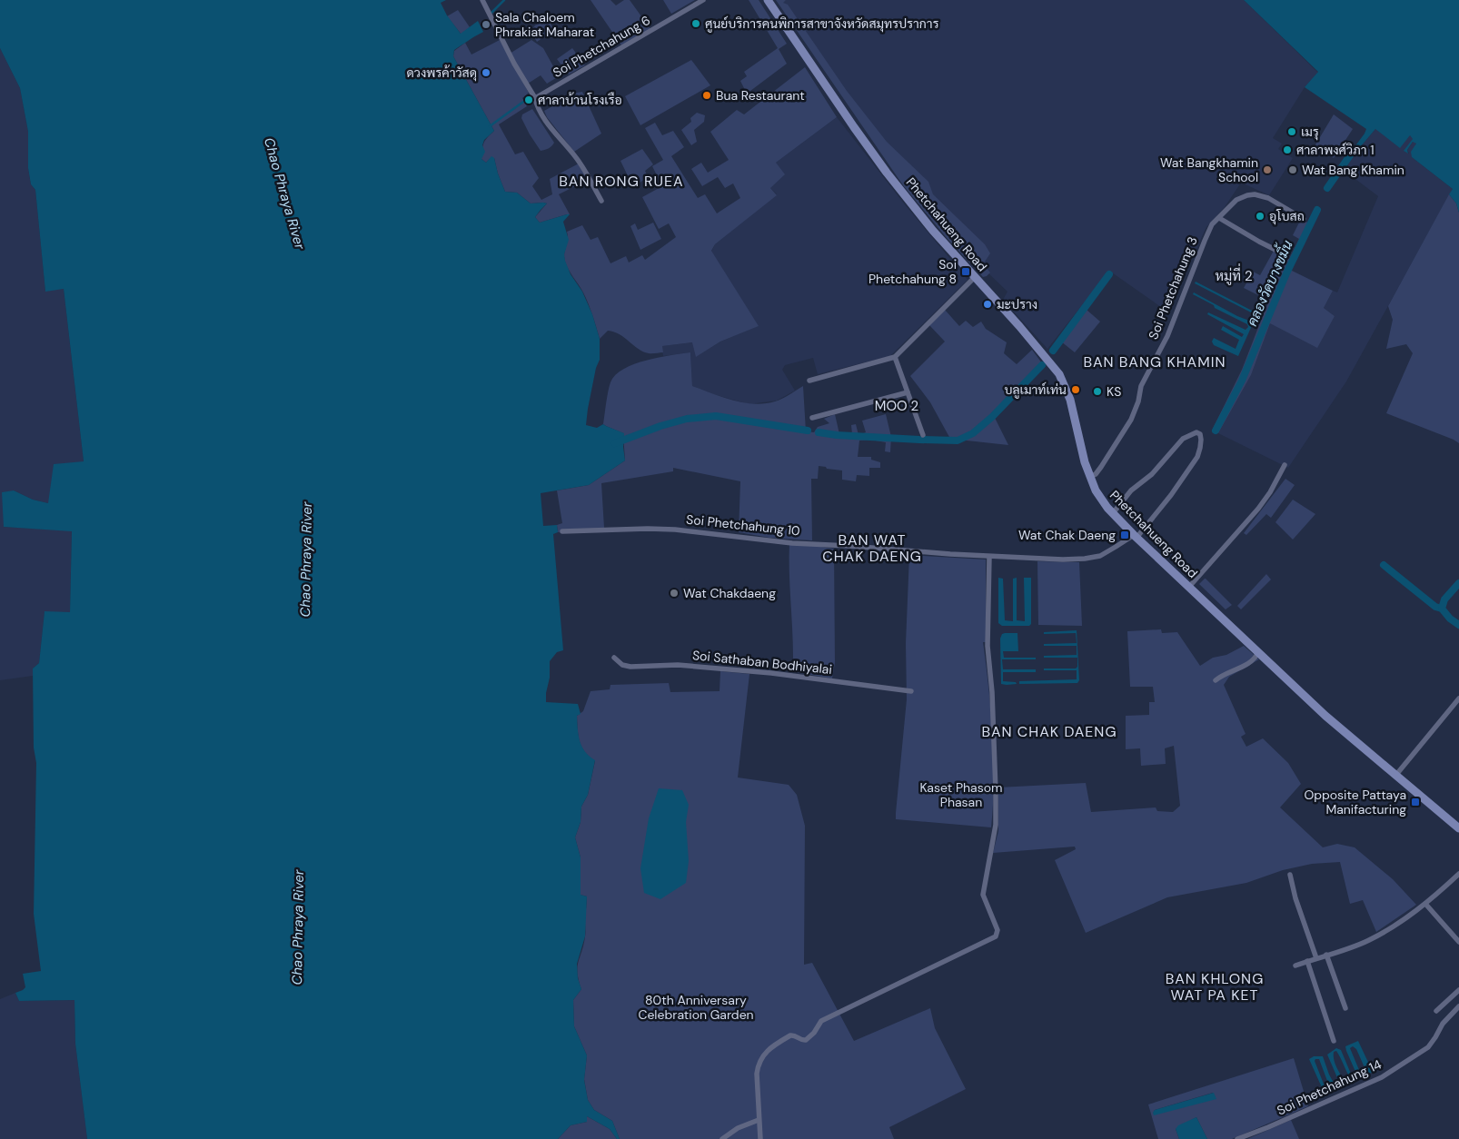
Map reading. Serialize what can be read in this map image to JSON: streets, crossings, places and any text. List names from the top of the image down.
{
  "streets": {
    "main road": ["Phetchahueng Road"],
    "street": [
      "Soi Phetchahung 6",
      "Soi Phetchahung 3",
      "Soi Phetchahung 10",
      "Soi Sathaban Bodhiyalai",
      "Soi Phetchahung 14"
    ]
  },
  "crossings": [
    ["Phetchahueng Road", "Soi Phetchahung 3"],
    ["Phetchahueng Road", "Soi Phetchahung 10"]
  ],
  "districts": [
    "BAN RONG RUEA",
    "หมู่ที่ 2",
    "BAN BANG KHAMIN",
    "MOO 2",
    "BAN WAT CHAK DAENG",
    "BAN CHAK DAENG",
    "BAN KHLONG WAT PA KET"
  ],
  "water": ["Chao Phraya River", "คลองวัดบางขมิ้น"],
  "parks": ["Kaset Phasom Phasan", "80th Anniversary Celebration Garden"],
  "places": {
    "other": [
      "ศูนย์บริการคนพิการสาขาจังหวัดสมุทรปราการ",
      "Sala Chaloem Phrakiat Maharat",
      "ดวงพรค้าวัสดุ",
      "Bua Restaurant",
      "ศาลาบ้านโรงเรือ",
      "เมรุ",
      "ศาลาพงศ์วิภา 1",
      "Wat Bangkhamin School",
      "Wat Bang Khamin",
      "อุโบสถ",
      "มะปราง",
      "บลูเมาท์เท่น",
      "KS",
      "Wat Chakdaeng"
    ],
    "transit": ["Soi Phetchahung 8", "Wat Chak Daeng", "Opposite Pattaya Manifacturing"]
  }
}
